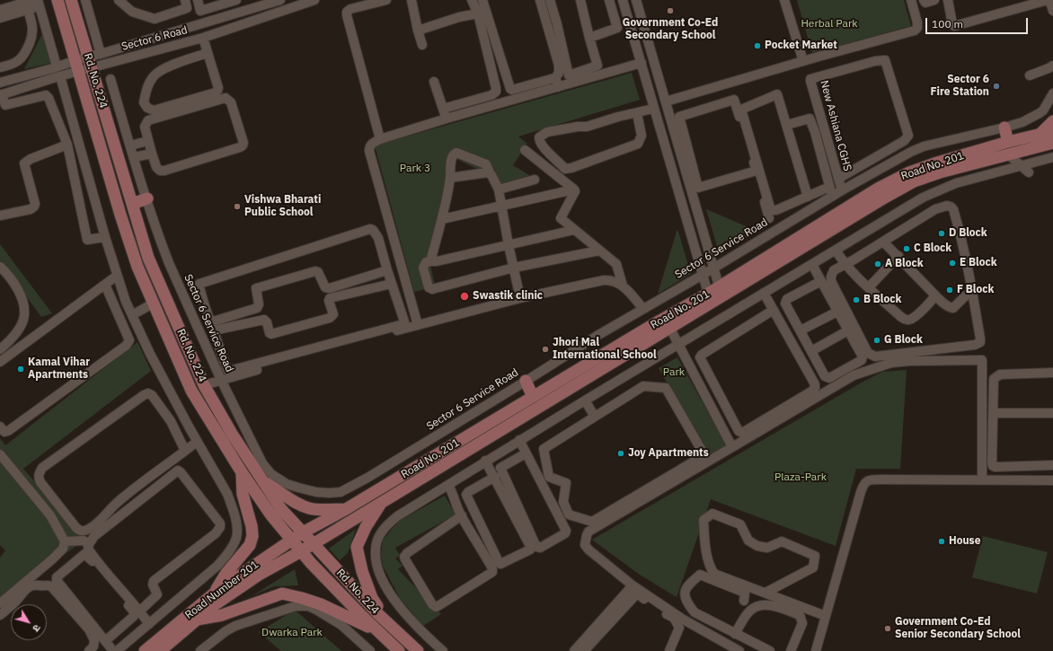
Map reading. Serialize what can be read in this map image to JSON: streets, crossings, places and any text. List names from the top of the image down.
{
  "streets": {
    "main road": ["Rd. No. 224", "Road No. 201", "Road Number 201"],
    "street": ["Sector 6 Road", "New Ashiana CGHS", "Sector 6 Service Road"]
  },
  "crossings": [
    ["Sector 6 Road", "Rd. No. 224"],
    ["Rd. No. 224", "Road No. 201"],
    ["Rd. No. 224", "Road Number 201"],
    ["Road No. 201", "Road Number 201"]
  ],
  "parks": [
    "Herbal Park",
    "Park 3",
    "Park",
    "Plaza-Park",
    "Dwarka Park"
  ],
  "places": [
    "Government Co-Ed Secondary School",
    "Pocket Market",
    "Sector 6 Fire Station",
    "Vishwa Bharati Public School",
    "D Block",
    "C Block",
    "E Block",
    "A Block",
    "F Block",
    "Swastik clinic",
    "B Block",
    "G Block",
    "Jhori Mal International School",
    "Kamal Vihar Apartments",
    "Joy Apartments",
    "House",
    "Government Co-Ed Senior Secondary School"
  ],
  "scale_bar": "100 m",
  "north": "bottom right"
}
